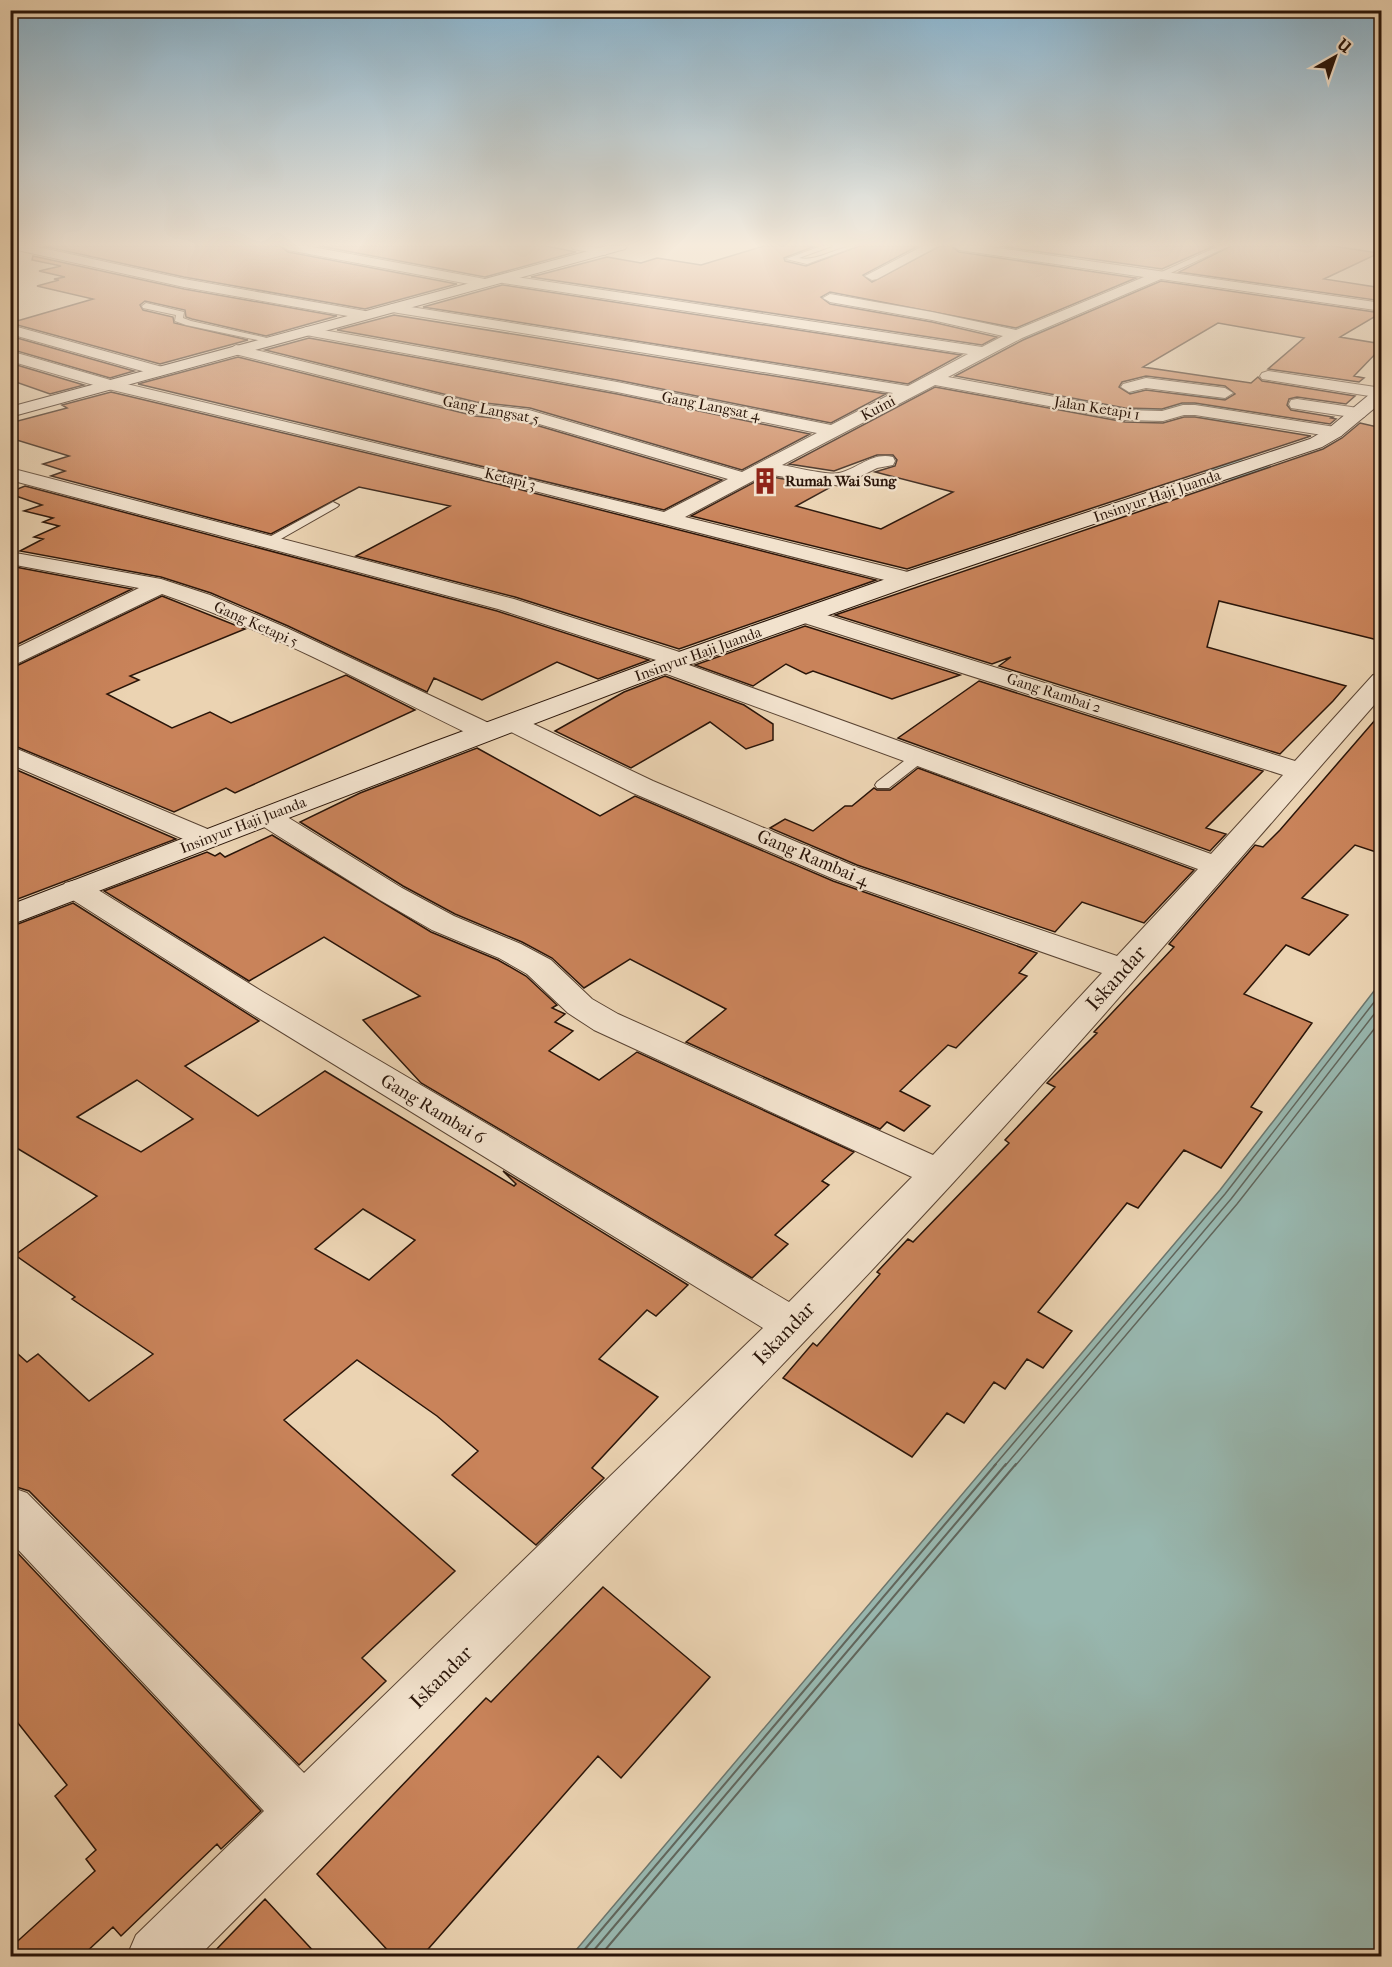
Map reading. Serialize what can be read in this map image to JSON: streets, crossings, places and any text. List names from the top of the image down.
{
  "streets": {
    "street": [
      "Gang Langsat 4",
      "Kuini",
      "Jalan Ketapi 1",
      "Gang Langsat 5",
      "Ketapi 3",
      "Insinyur Haji Juanda",
      "Gang Ketapi 5",
      "Gang Rambai 2",
      "Gang Rambai 4",
      "Iskandar",
      "Gang Rambai 6"
    ]
  },
  "crossings": [
    ["Gang Langsat 4", "Kuini"],
    ["Kuini", "Jalan Ketapi 1"],
    ["Kuini", "Gang Langsat 5"],
    ["Kuini", "Ketapi 3"],
    ["Jalan Ketapi 1", "Insinyur Haji Juanda"],
    ["Ketapi 3", "Insinyur Haji Juanda"],
    ["Insinyur Haji Juanda", "Gang Ketapi 5"],
    ["Insinyur Haji Juanda", "Gang Rambai 2"],
    ["Insinyur Haji Juanda", "Gang Rambai 4"],
    ["Insinyur Haji Juanda", "Gang Rambai 6"],
    ["Gang Ketapi 5", "Gang Rambai 4"],
    ["Gang Rambai 2", "Iskandar"],
    ["Gang Rambai 4", "Iskandar"],
    ["Iskandar", "Gang Rambai 6"]
  ],
  "places": {
    "building": ["Rumah Wai Sung"]
  },
  "north": "top right"
}
